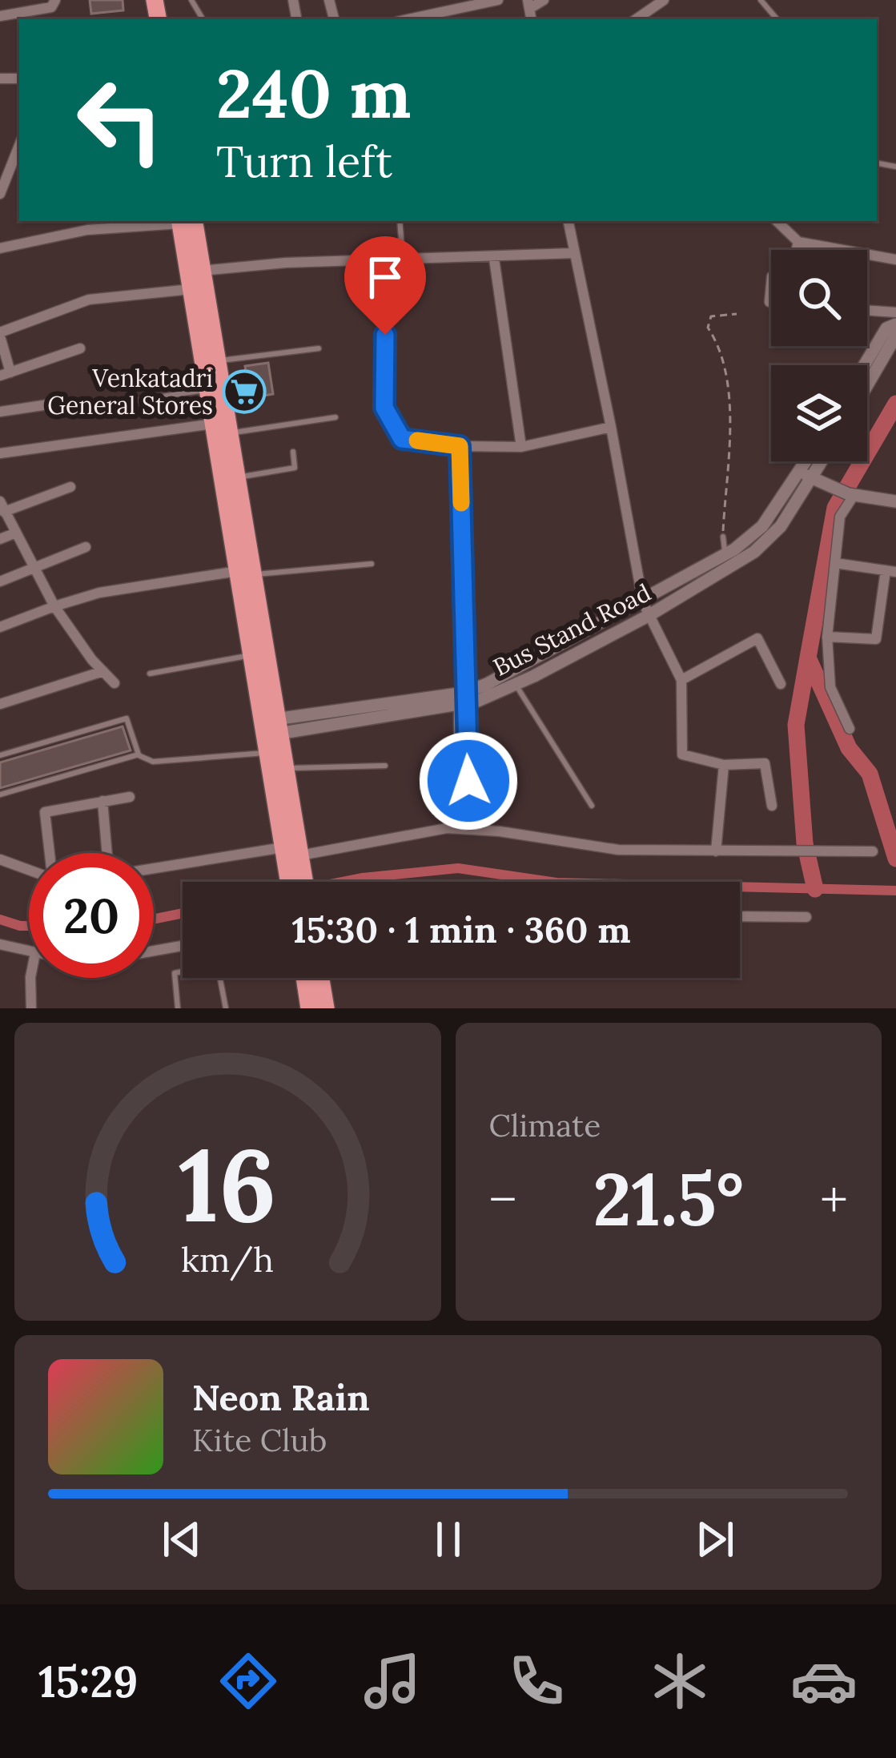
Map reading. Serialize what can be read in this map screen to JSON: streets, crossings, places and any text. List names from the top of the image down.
{
  "streets": {
    "street": ["Bus Stand Road"]
  },
  "places": {
    "supermarket": ["Venkatadri General Stores"]
  },
  "page": {
    "turn": ["240 m", "Turn left"],
    "limit": "20",
    "trip": "15:30 · 1 min · 360 m",
    "tile": "Climate",
    "heat": ["−", "21.5°", "+"],
    "song": ["Neon Rain", "Kite Club"],
    "tabs": "15:29",
    "gauge": ["16", "km/h"]
  }
}
